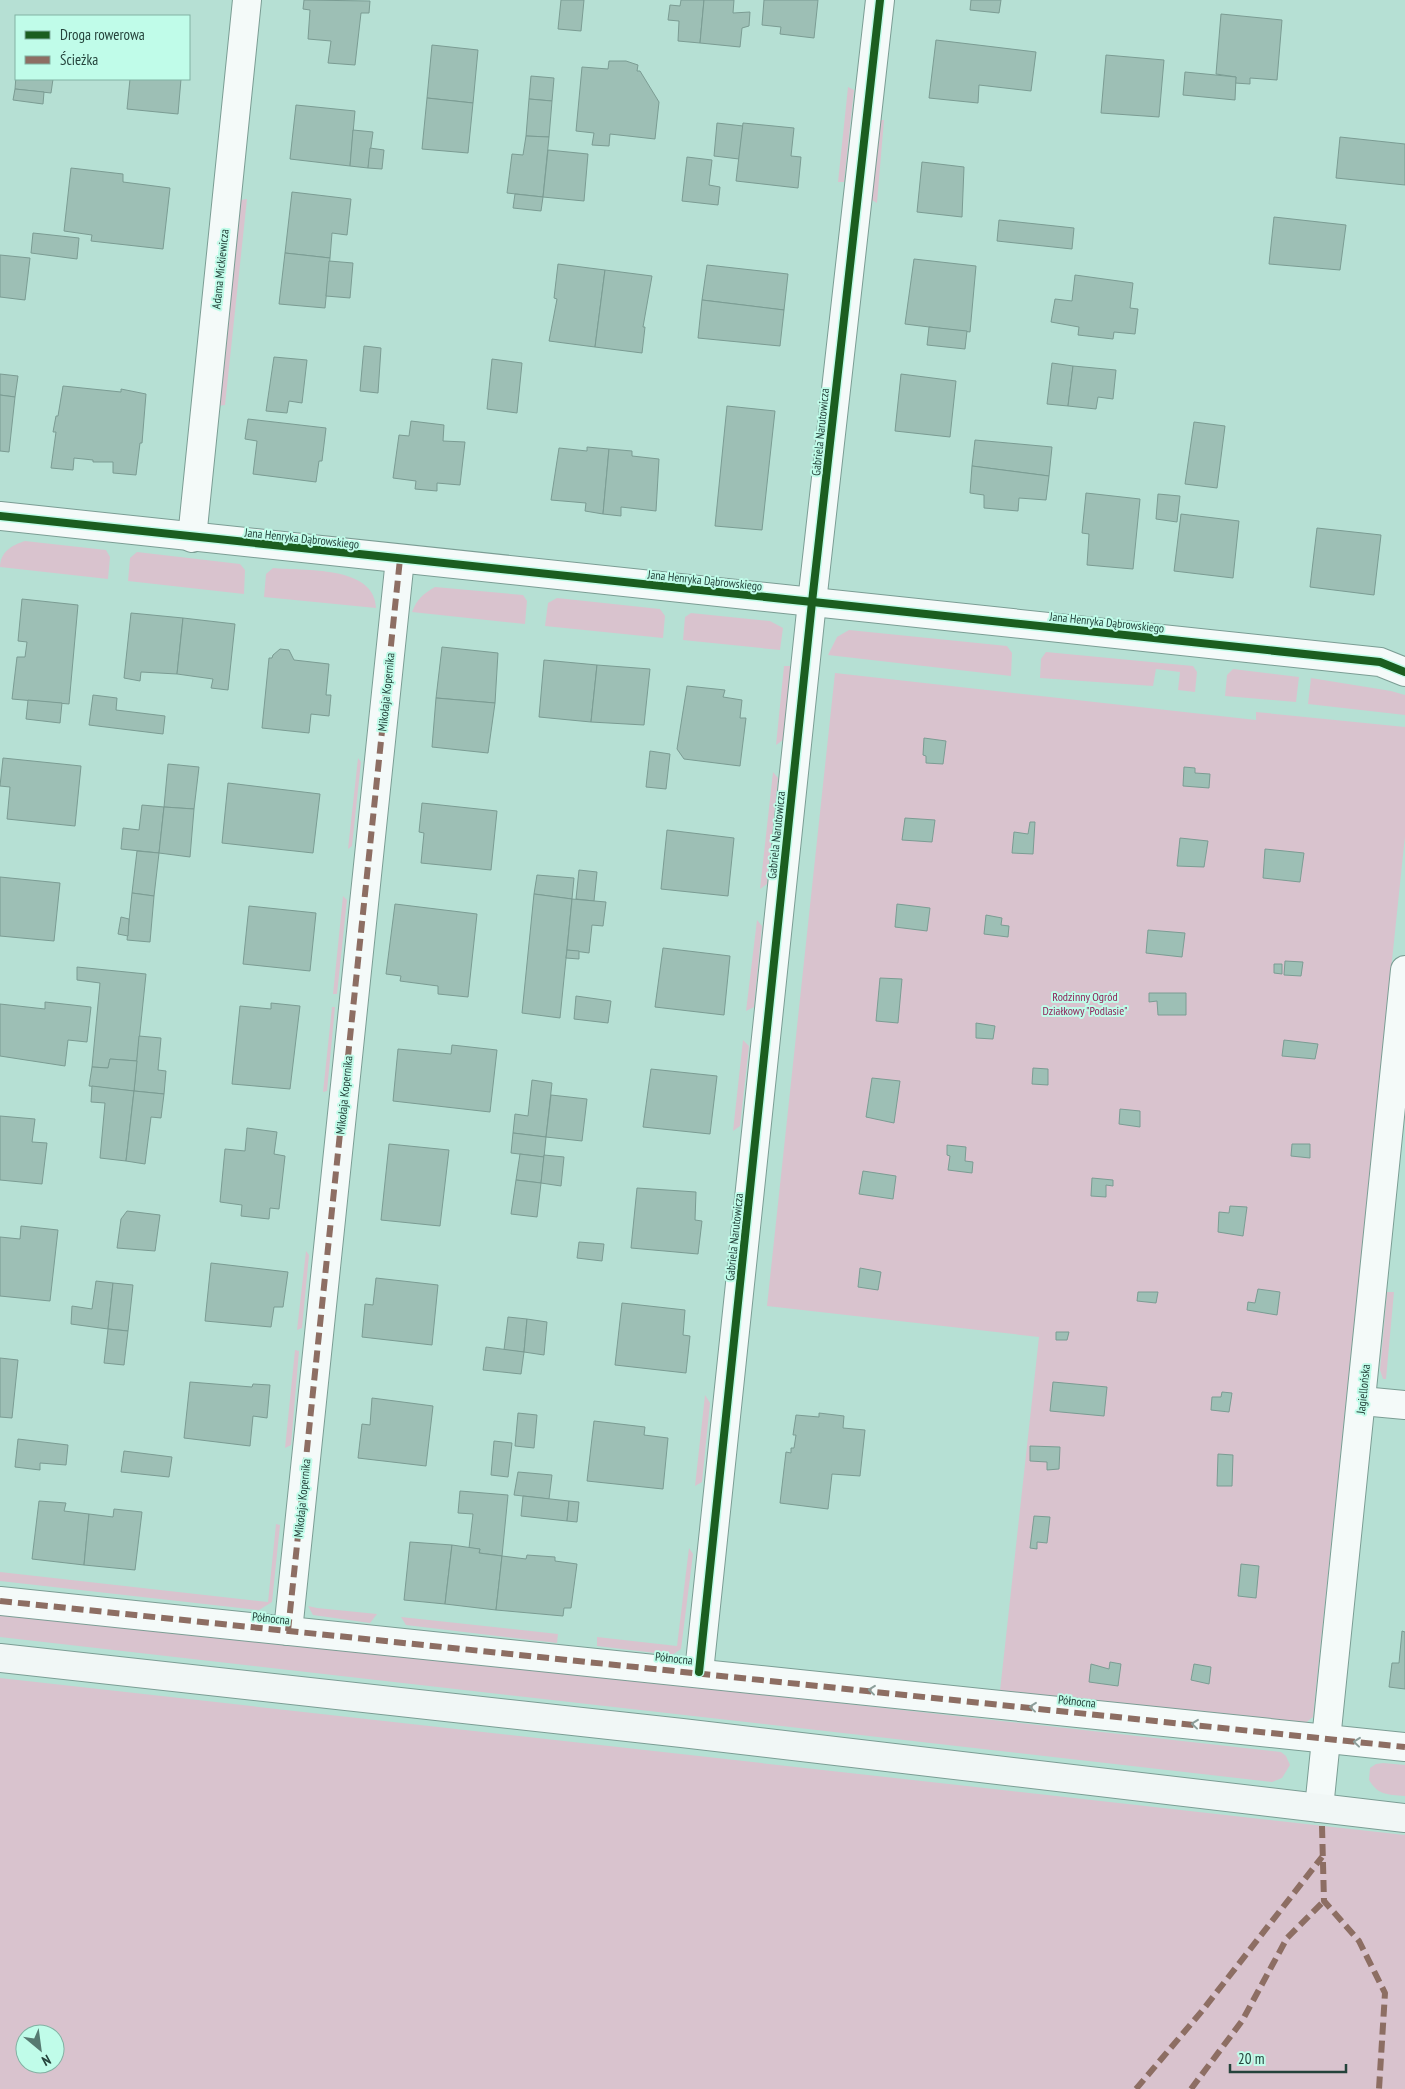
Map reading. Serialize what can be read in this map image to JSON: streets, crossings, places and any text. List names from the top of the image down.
{
  "streets": {
    "street": [
      "Adama Mickiewicza",
      "Gabriela Narutowicza",
      "Jana Henryka Dąbrowskiego",
      "Mikołaja Kopernika",
      "Jagiellońska",
      "Północna"
    ]
  },
  "crossings": [
    ["Adama Mickiewicza", "Jana Henryka Dąbrowskiego"],
    ["Gabriela Narutowicza", "Jana Henryka Dąbrowskiego"],
    ["Gabriela Narutowicza", "Północna"],
    ["Jana Henryka Dąbrowskiego", "Mikołaja Kopernika"],
    ["Mikołaja Kopernika", "Północna"],
    ["Jagiellońska", "Północna"]
  ],
  "one_way": ["Północna"],
  "parks": ["Rodzinny Ogród Działkowy \"Podlasie\""],
  "legend": ["Droga rowerowa", "Ścieżka"],
  "scale_bar": "20 m",
  "north": "bottom right"
}
